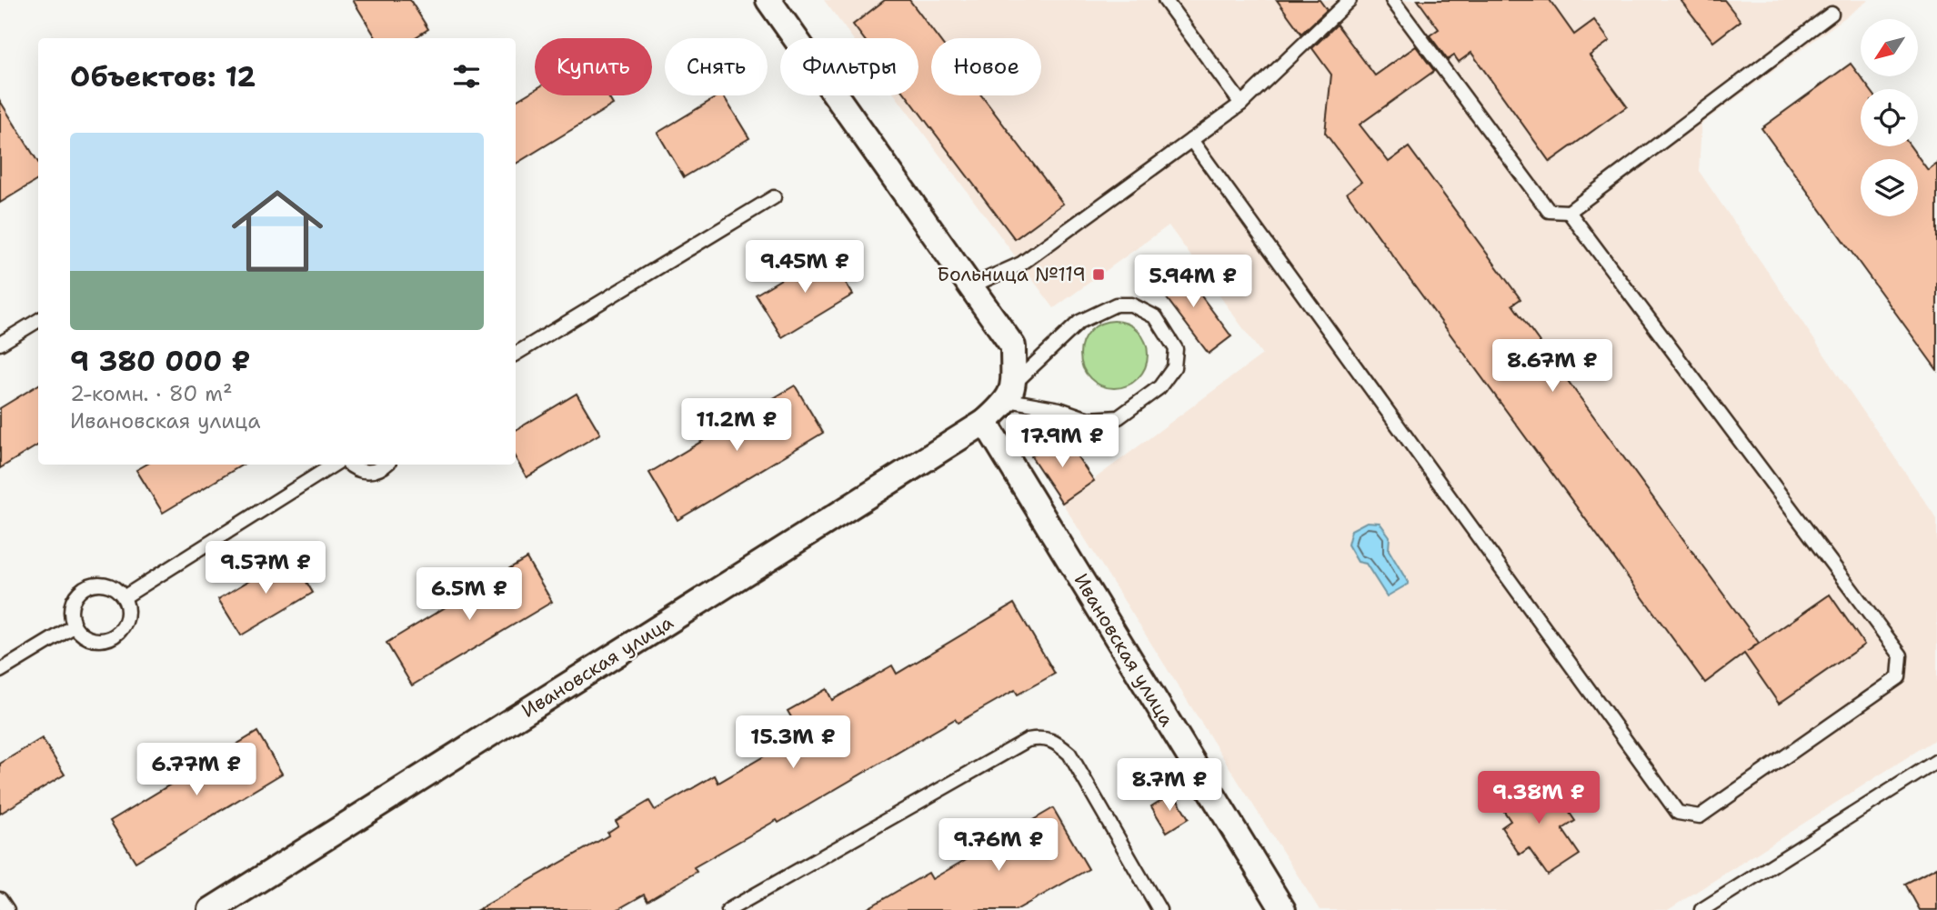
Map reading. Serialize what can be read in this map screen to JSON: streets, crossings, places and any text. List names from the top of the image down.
{
  "streets": {
    "street": ["Ивановская улица"]
  },
  "places": {
    "transit": ["Больница №119"]
  },
  "north": "bottom left",
  "page": {
    "chip": [
      "Купить",
      "Снять",
      "Фильтры",
      "Новое"
    ],
    "heading": "Объектов: 12",
    "list": [
      {
        "name": "9 380 000 ₽",
        "note": "2-комн. · 80 m² · Ивановская улица"
      }
    ],
    "price": [
      "9.45M ₽",
      "5.94M ₽",
      "8.67M ₽",
      "11.2M ₽",
      "17.9M ₽",
      "9.57M ₽",
      "6.5M ₽",
      "15.3M ₽",
      "6.77M ₽",
      "8.7M ₽",
      "9.38M ₽",
      "9.76M ₽"
    ]
  }
}
